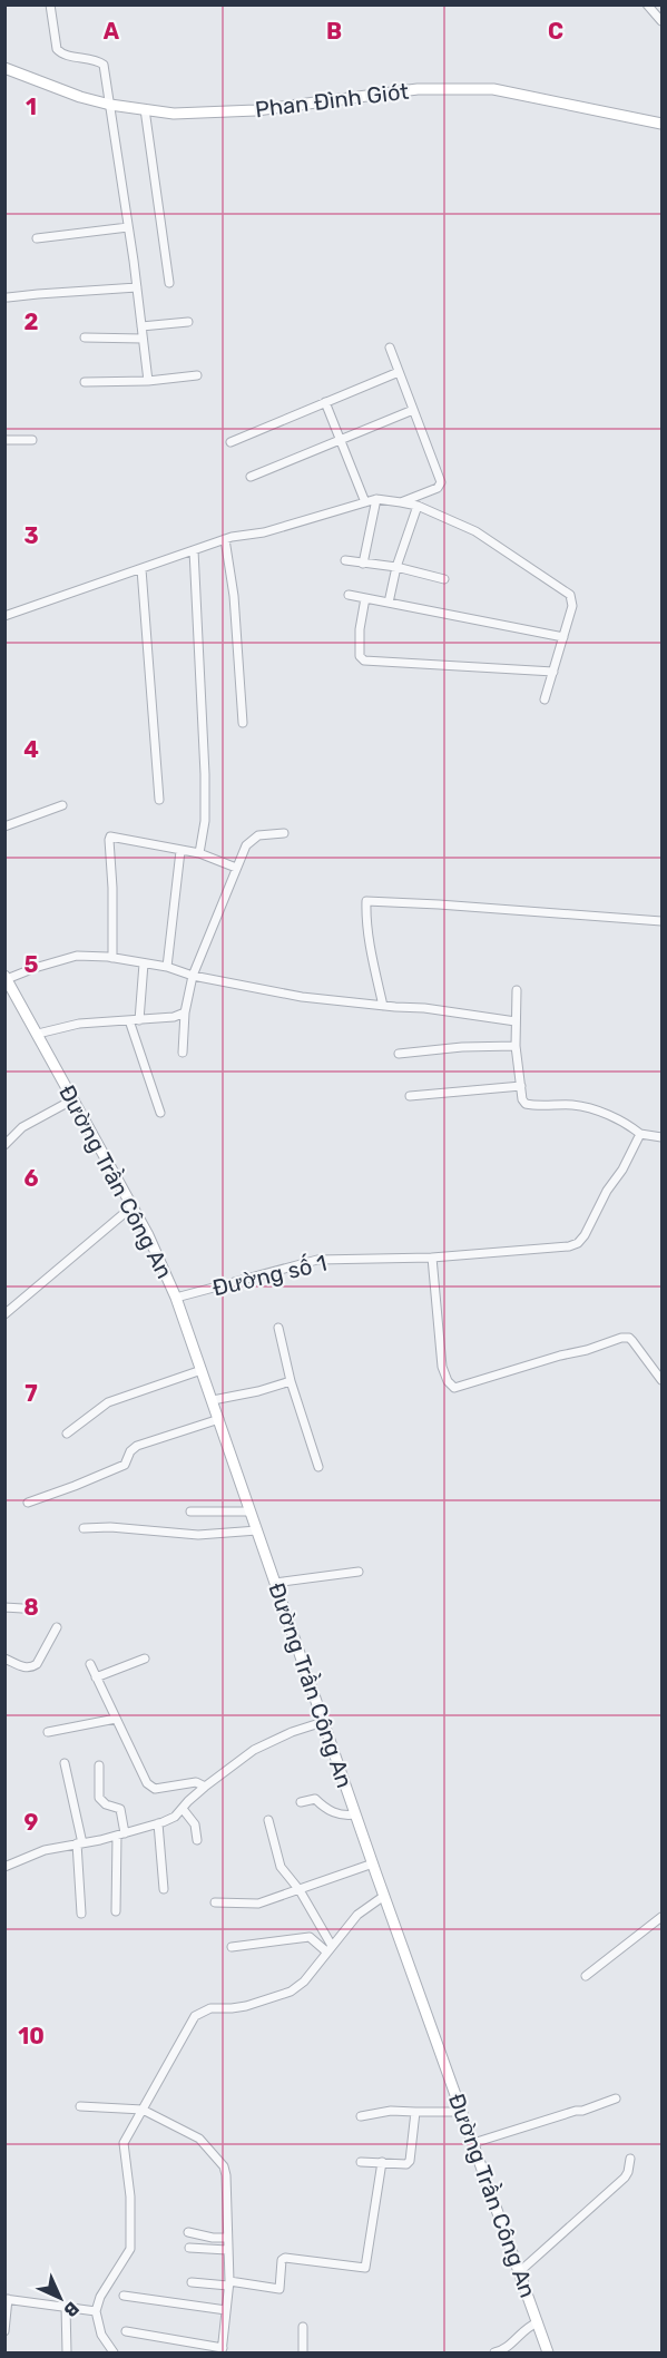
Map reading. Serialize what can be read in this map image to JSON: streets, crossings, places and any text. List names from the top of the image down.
{
  "streets": {
    "main road": ["Phan Đình Giót", "Đường Trần Công An"],
    "street": ["Đường số 1"]
  },
  "crossings": [
    ["Đường Trần Công An", "Đường số 1"]
  ],
  "north": "bottom right",
  "grid": {
    "columns": ["A", "B", "C"],
    "rows": [
      "1",
      "2",
      "3",
      "4",
      "5",
      "6",
      "7",
      "8",
      "9",
      "10"
    ]
  }
}
